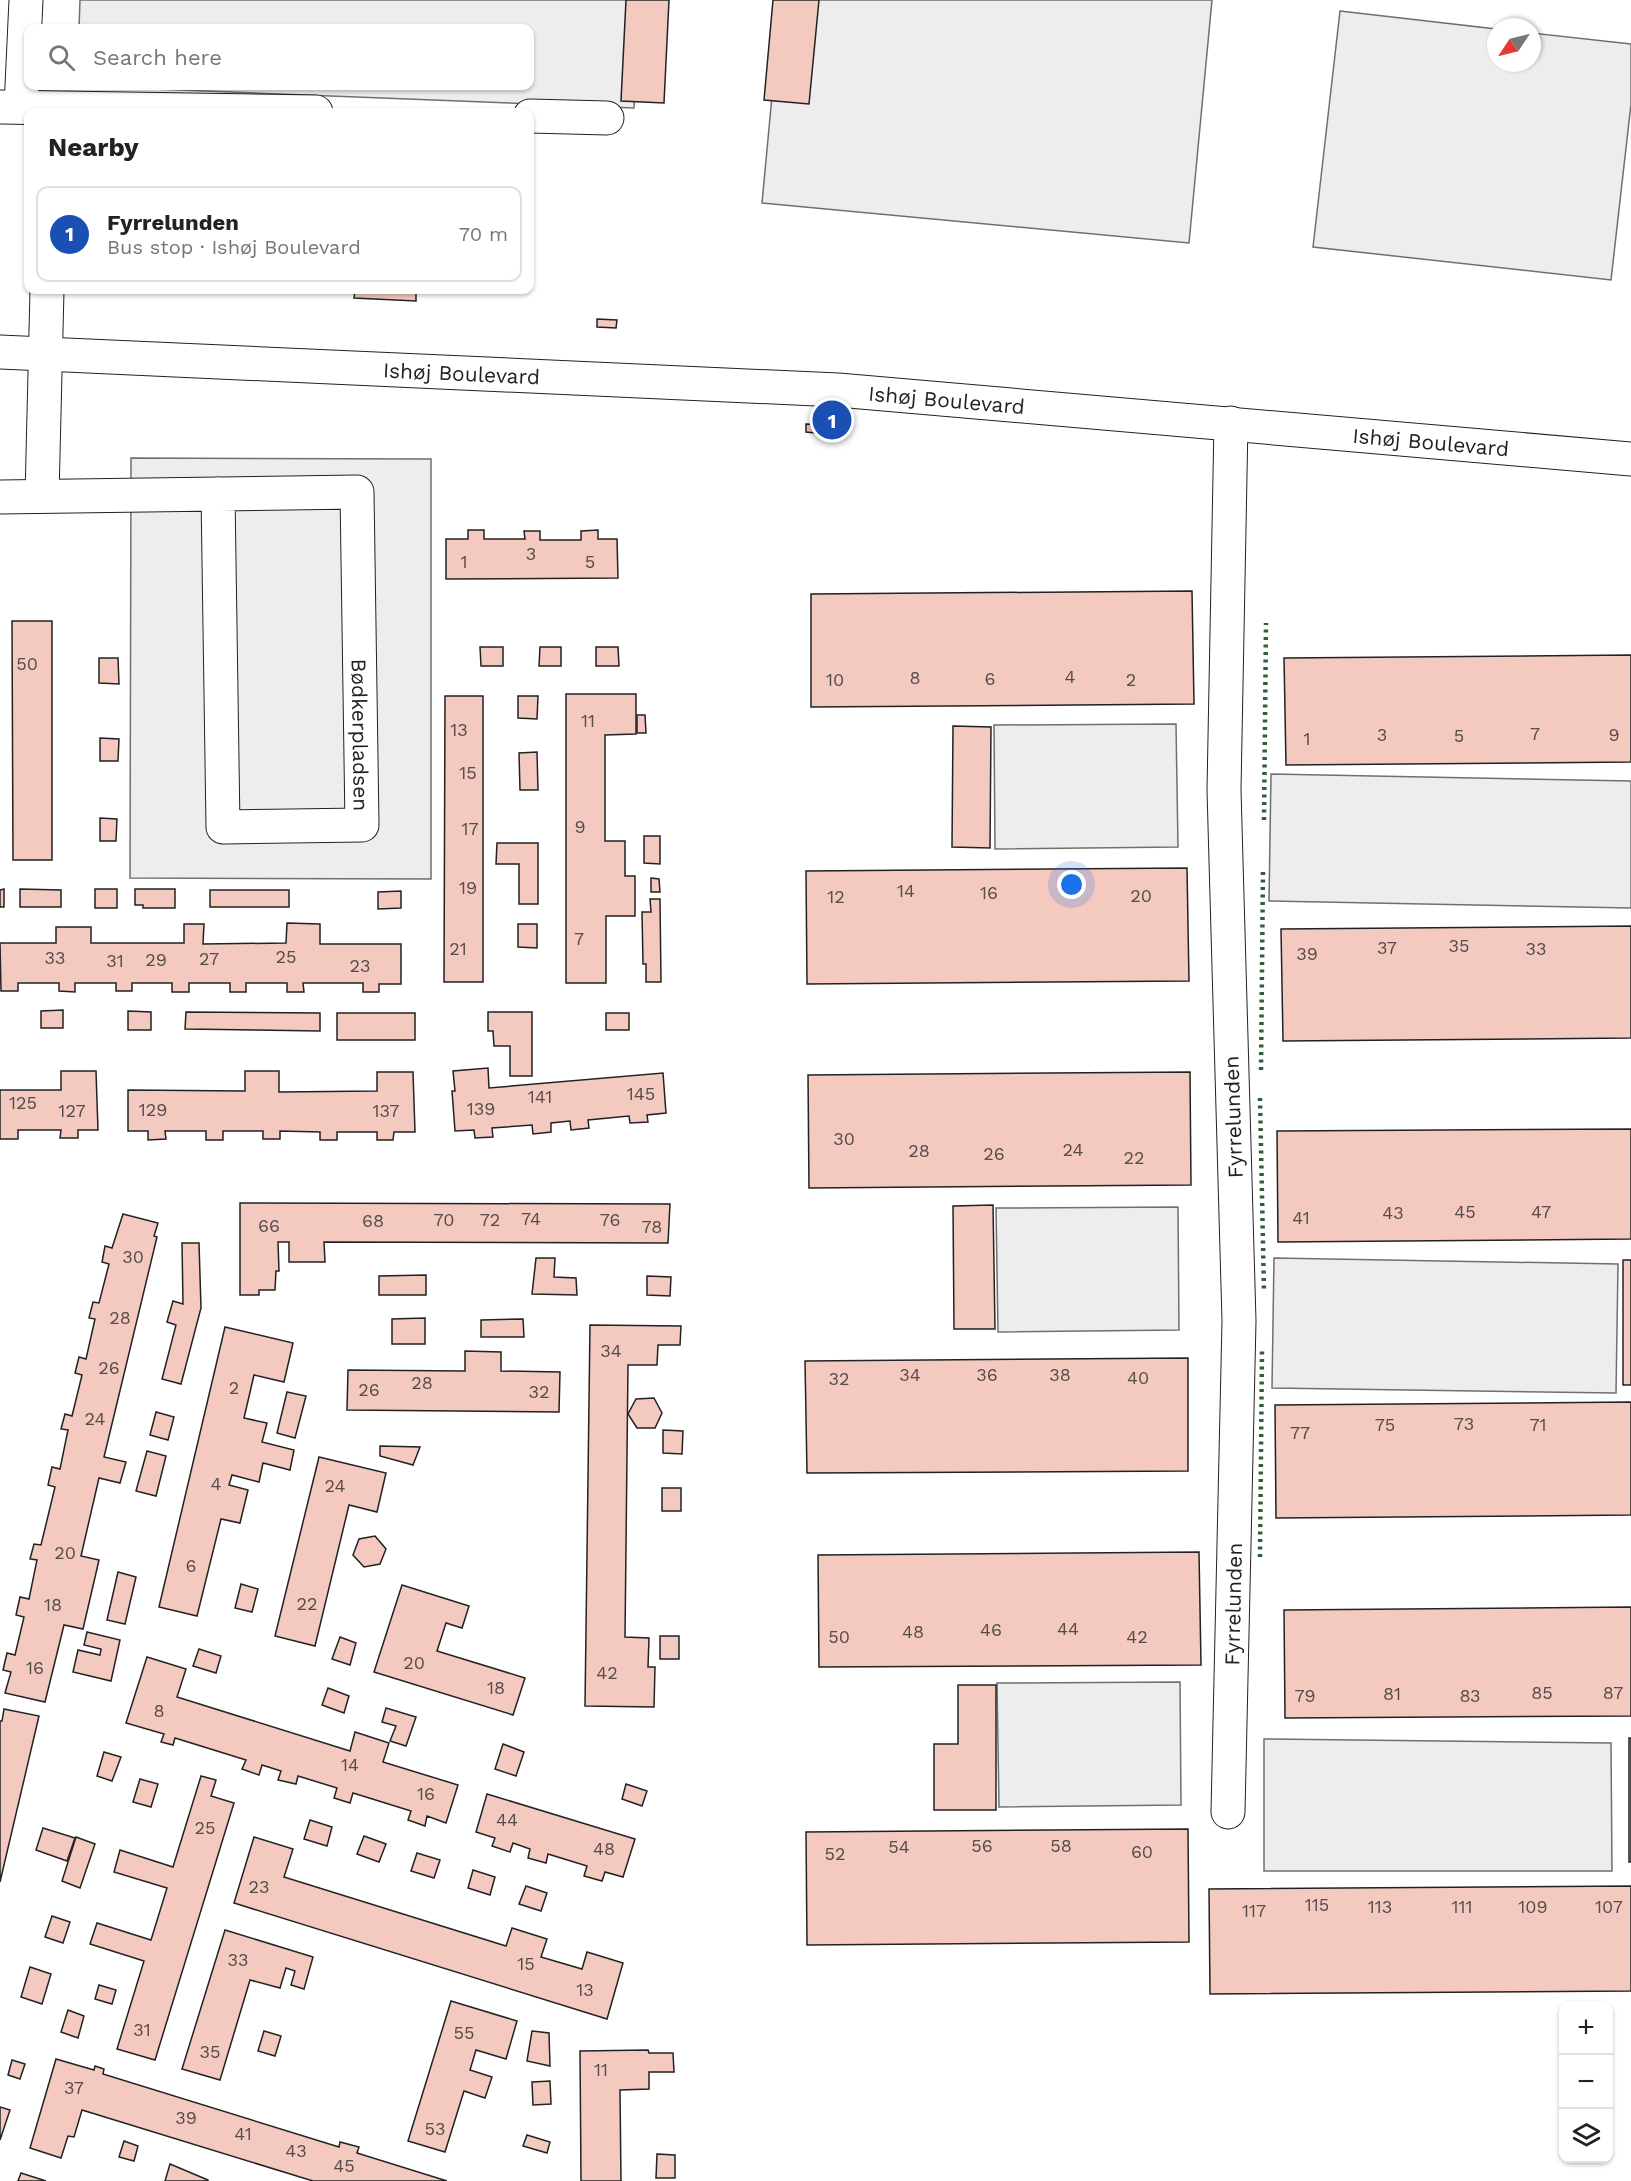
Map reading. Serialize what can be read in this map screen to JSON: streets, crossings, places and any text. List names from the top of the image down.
{
  "streets": {
    "street": ["Ishøj Boulevard", "Bødkerpladsen", "Fyrrelunden"]
  },
  "crossings": [
    ["Ishøj Boulevard", "Fyrrelunden"]
  ],
  "house_numbers": [
    "3",
    "1",
    "5",
    "50",
    "4",
    "8",
    "6",
    "10",
    "2",
    "11",
    "13",
    "7",
    "3",
    "9",
    "5",
    "1",
    "15",
    "9",
    "17",
    "19",
    "14",
    "16",
    "20",
    "12",
    "7",
    "35",
    "37",
    "21",
    "33",
    "39",
    "25",
    "33",
    "27",
    "29",
    "31",
    "23",
    "145",
    "141",
    "125",
    "139",
    "129",
    "127",
    "137",
    "30",
    "24",
    "28",
    "26",
    "22",
    "45",
    "47",
    "43",
    "41",
    "74",
    "70",
    "72",
    "76",
    "68",
    "66",
    "78",
    "30",
    "28",
    "34",
    "26",
    "34",
    "36",
    "38",
    "40",
    "32",
    "28",
    "2",
    "26",
    "32",
    "24",
    "73",
    "75",
    "71",
    "77",
    "4",
    "24",
    "20",
    "6",
    "22",
    "18",
    "44",
    "46",
    "48",
    "50",
    "42",
    "20",
    "16",
    "42",
    "18",
    "85",
    "87",
    "81",
    "79",
    "83",
    "8",
    "14",
    "16",
    "44",
    "25",
    "56",
    "58",
    "54",
    "48",
    "60",
    "52",
    "23",
    "115",
    "113",
    "111",
    "109",
    "107",
    "117",
    "33",
    "15",
    "13",
    "31",
    "55",
    "35",
    "11",
    "37",
    "39",
    "53",
    "41",
    "43",
    "45"
  ],
  "north": "bottom left",
  "page": {
    "search": "Search here",
    "heading": "Nearby",
    "list": [
      {
        "mark": "1",
        "name": "Fyrrelunden",
        "note": "Bus stop · Ishøj Boulevard",
        "value": "70 m"
      }
    ],
    "pins": "1",
    "map_buttons": ["+", "−"]
  }
}
